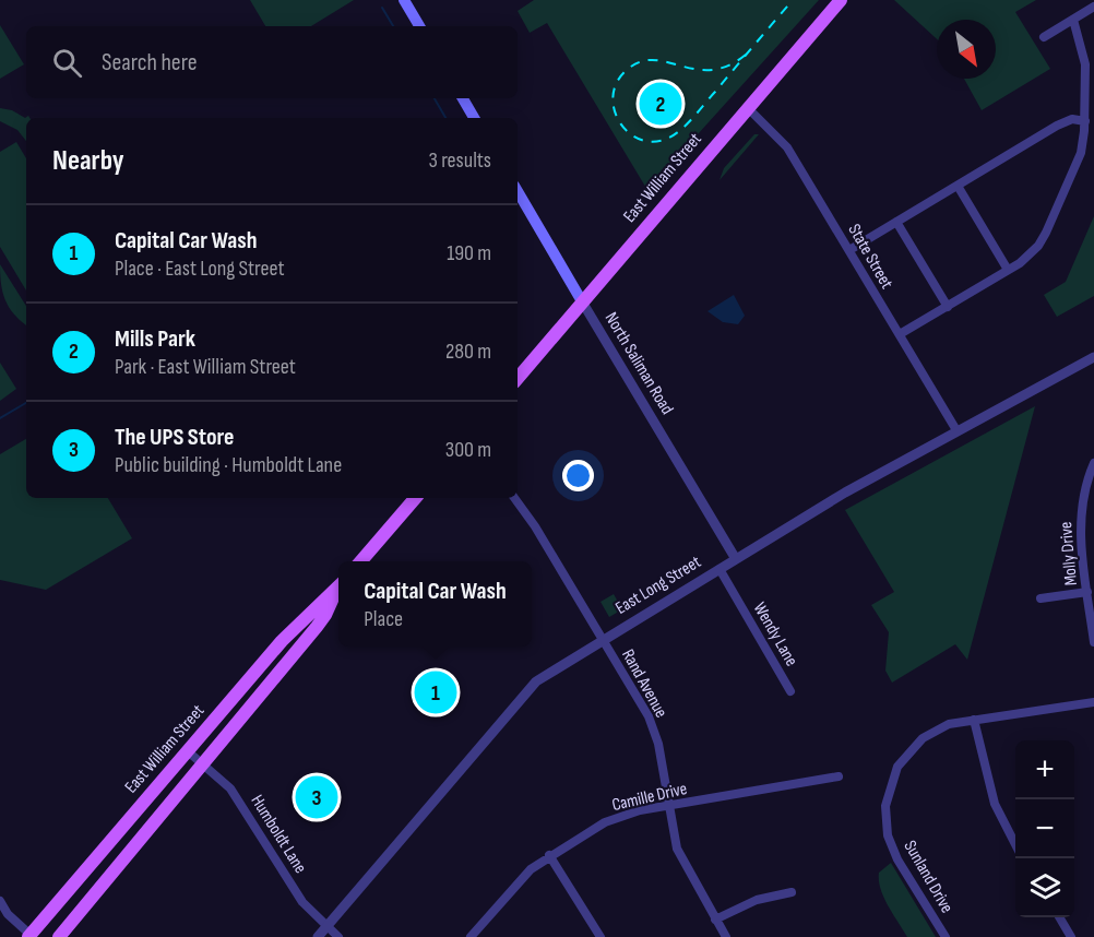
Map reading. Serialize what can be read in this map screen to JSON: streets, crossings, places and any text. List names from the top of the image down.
{
  "streets": {
    "main road": ["East William Street", "North Saliman Road"],
    "street": [
      "State Street",
      "Molly Drive",
      "East Long Street",
      "Wendy Lane",
      "Rand Avenue",
      "Camille Drive",
      "Humboldt Lane",
      "Sunland Drive"
    ]
  },
  "crossings": [
    ["East William Street", "State Street"],
    ["East William Street", "North Saliman Road"],
    ["East William Street", "Humboldt Lane"],
    ["State Street", "East Long Street"],
    ["North Saliman Road", "East Long Street"],
    ["East Long Street", "Wendy Lane"],
    ["East Long Street", "Rand Avenue"],
    ["East Long Street", "Humboldt Lane"],
    ["Rand Avenue", "Camille Drive"]
  ],
  "north": "bottom right",
  "page": {
    "search": "Search here",
    "pins": ["2", "1", "3"],
    "heading": ["Nearby", "3 results"],
    "list": [
      {
        "mark": "1",
        "name": "Capital Car Wash",
        "note": "Place · East Long Street",
        "value": "190 m"
      },
      {
        "mark": "2",
        "name": "Mills Park",
        "note": "Park · East William Street",
        "value": "280 m"
      },
      {
        "mark": "3",
        "name": "The UPS Store",
        "note": "Public building · Humboldt Lane",
        "value": "300 m"
      }
    ],
    "popup": ["Capital Car Wash", "Place"],
    "map_buttons": ["+", "−"]
  }
}
